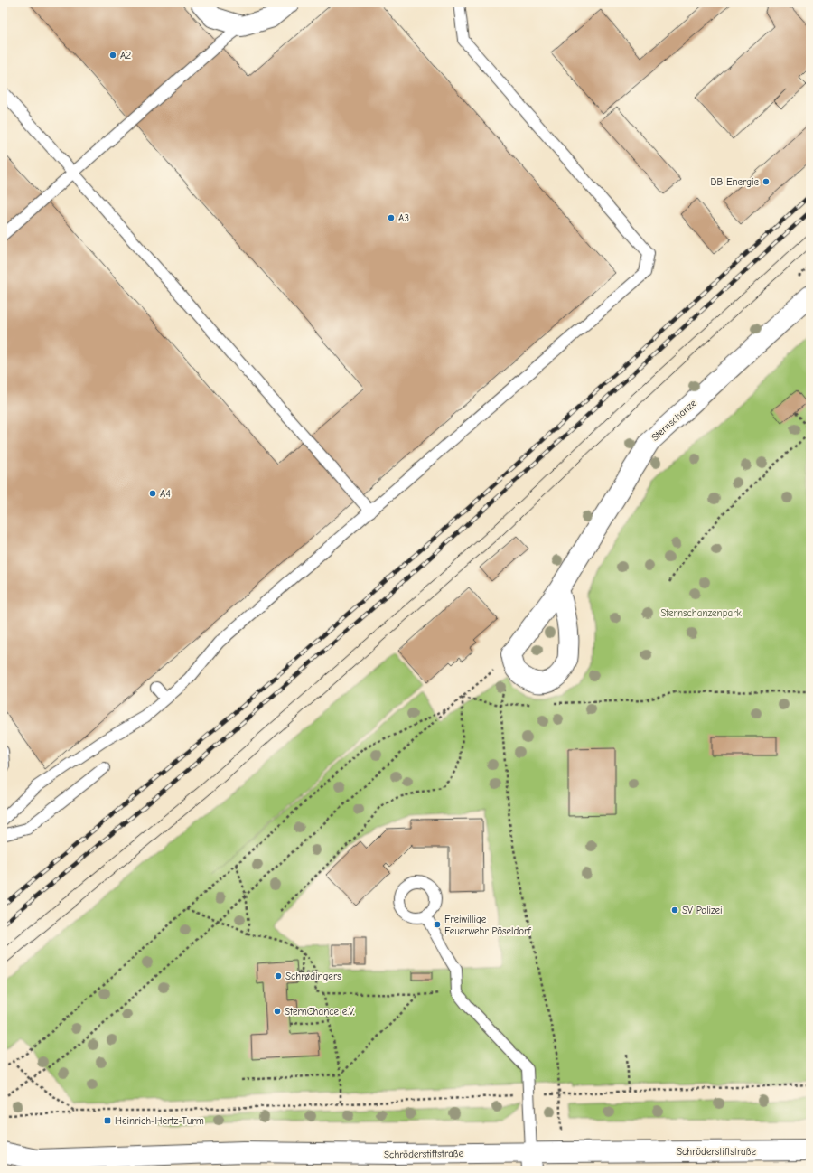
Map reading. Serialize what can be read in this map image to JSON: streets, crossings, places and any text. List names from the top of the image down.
{
  "streets": {
    "main road": ["Sternschanze", "Schröderstiftstraße"]
  },
  "parks": ["Sternschanzenpark"],
  "places": {
    "other": [
      "A2",
      "DB Energie",
      "A3",
      "A4",
      "SV Polizei",
      "Freiwillige Feuerwehr Pöseldorf",
      "Schrødingers",
      "SternChance e.V."
    ],
    "transit": ["Heinrich-Hertz-Turm"]
  }
}
